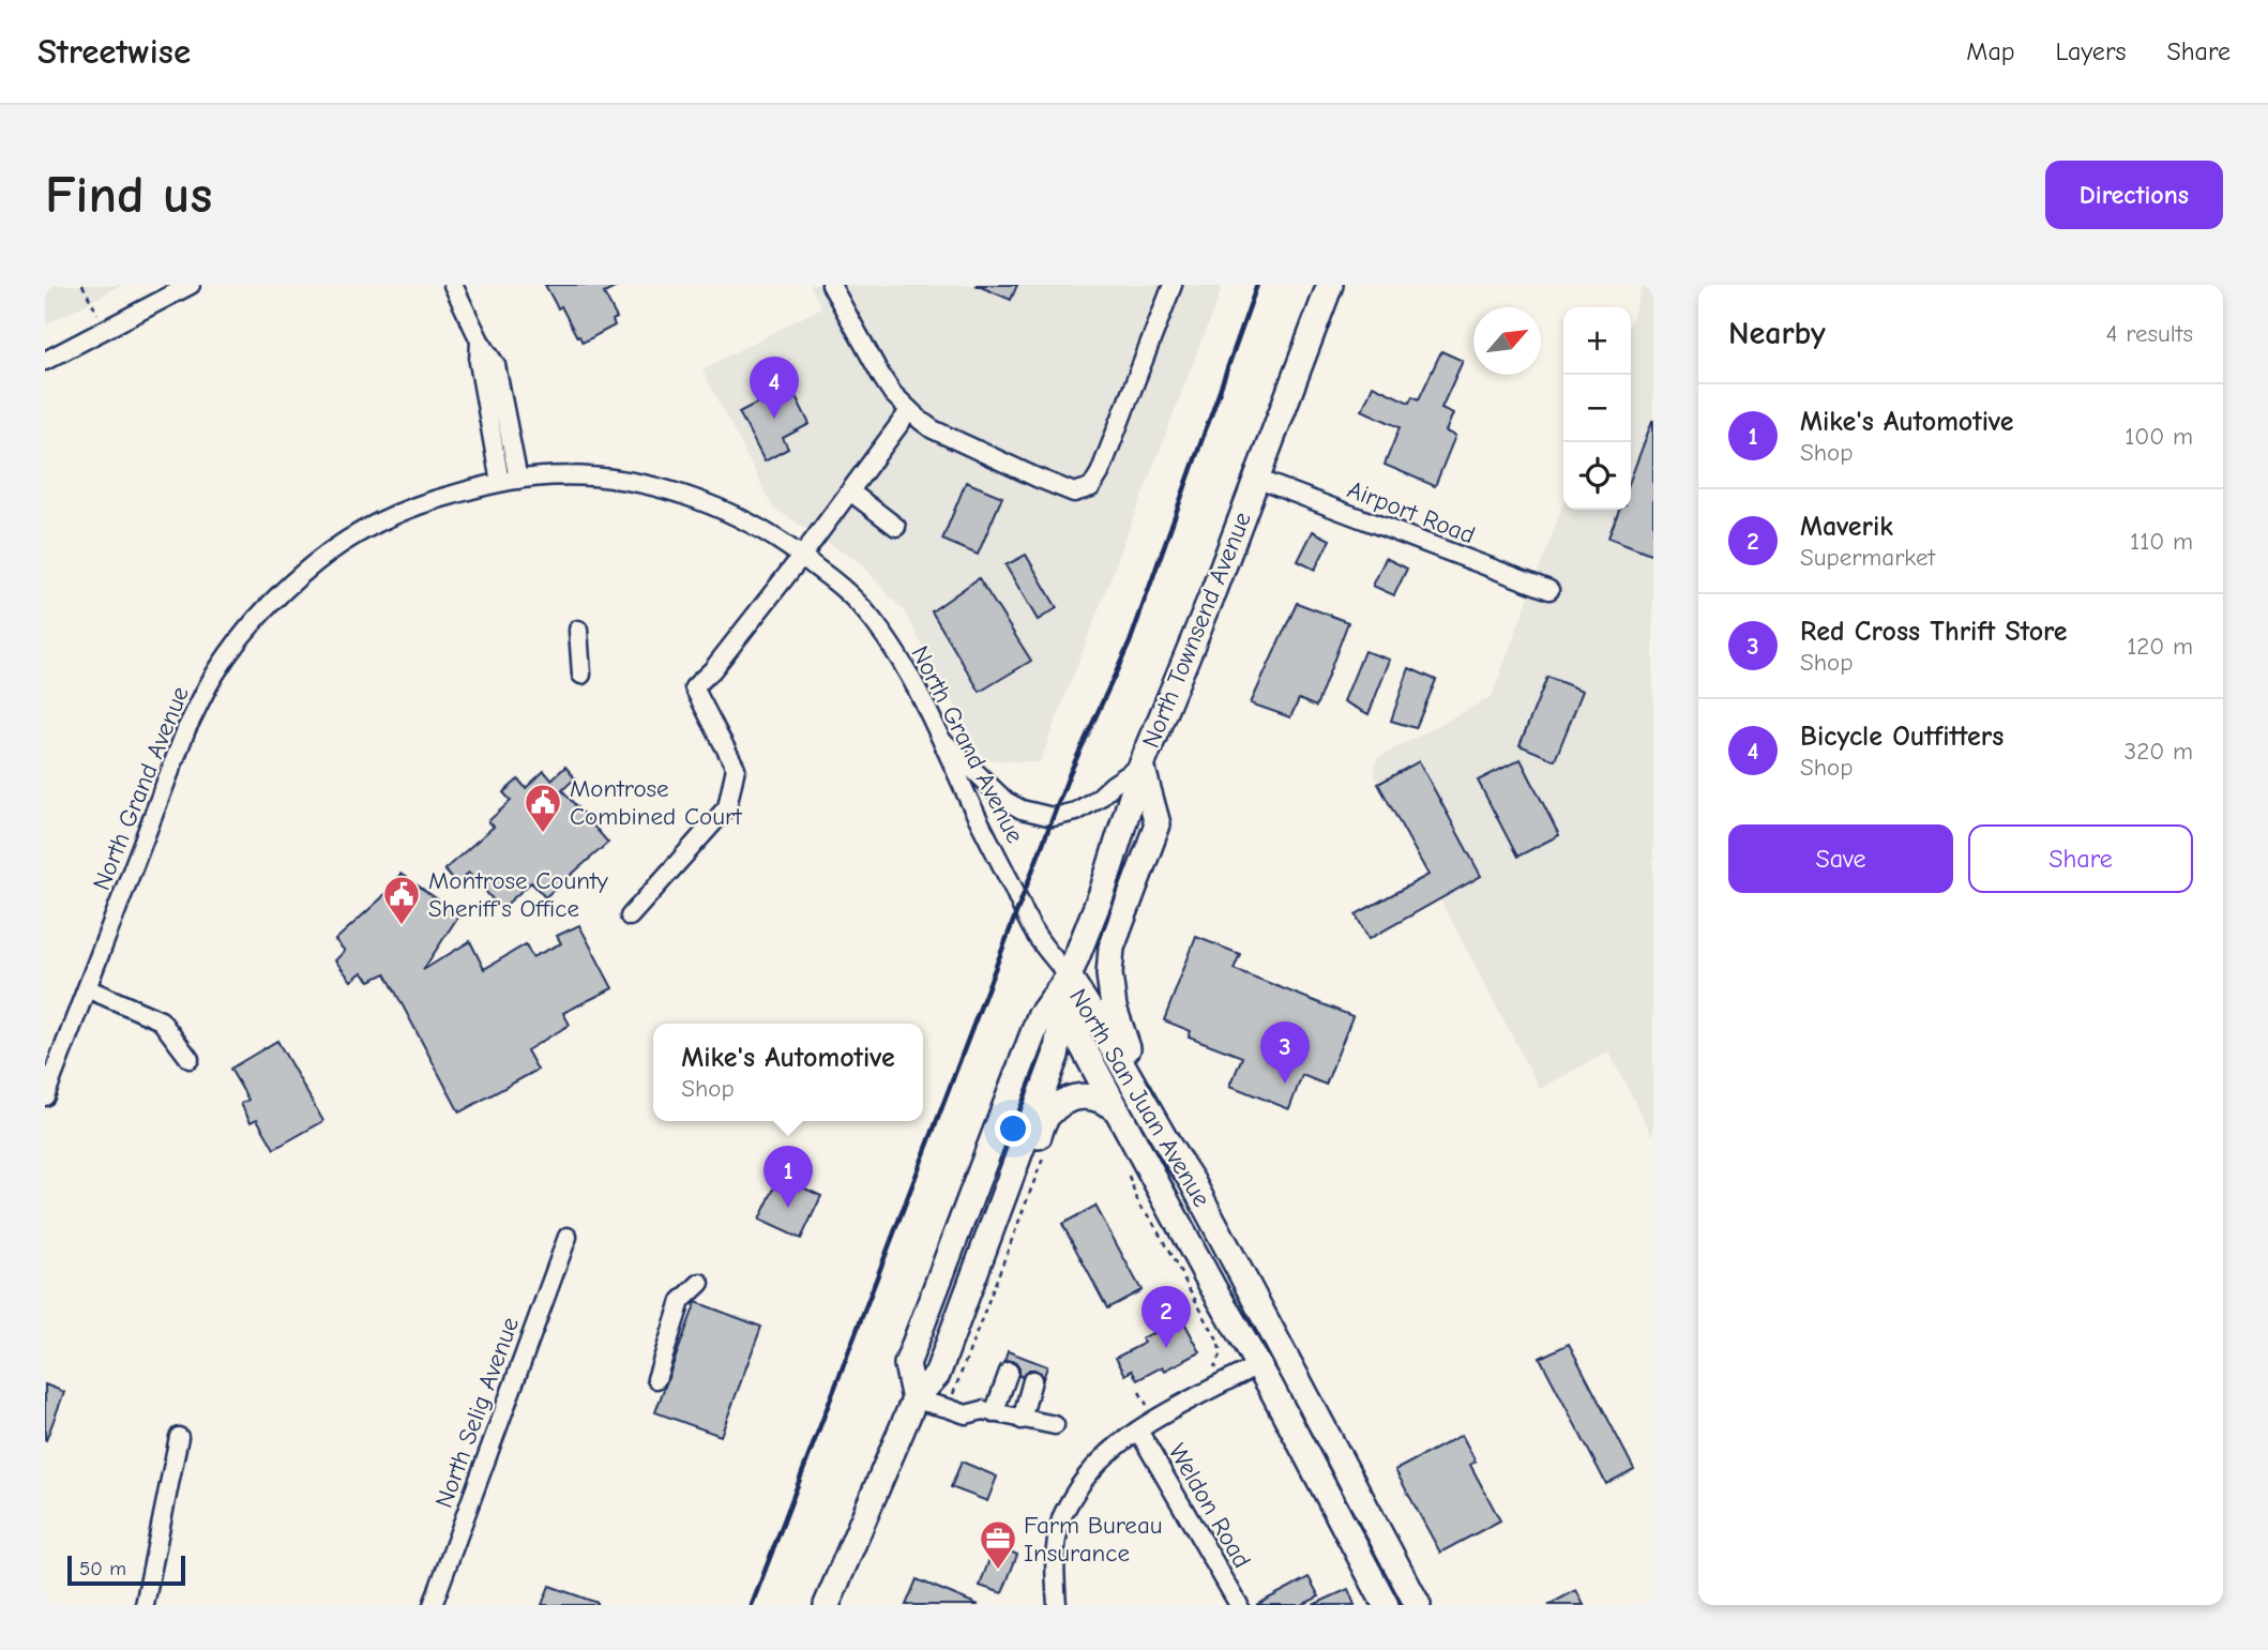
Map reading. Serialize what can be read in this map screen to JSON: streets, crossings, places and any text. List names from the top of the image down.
{
  "streets": {
    "highway": ["North Townsend Avenue", "North San Juan Avenue"],
    "street": [
      "Airport Road",
      "North Grand Avenue",
      "North Selig Avenue",
      "Weldon Road"
    ]
  },
  "crossings": [
    ["Airport Road", "North Townsend Avenue"],
    ["North Townsend Avenue", "North Grand Avenue"],
    ["North Townsend Avenue", "North San Juan Avenue"],
    ["North Grand Avenue", "North San Juan Avenue"]
  ],
  "places": {
    "public building": ["Montrose Combined Court", "Montrose County Sheriff's Office"],
    "office": ["Farm Bureau Insurance"]
  },
  "scale_bar": "50 m",
  "north": "top right",
  "page": {
    "header": "Streetwise",
    "nav": ["Map", "Layers", "Share"],
    "buttons": [
      "Directions",
      ["Save", "Share"]
    ],
    "title": "Find us",
    "heading": ["Nearby", "4 results"],
    "map_buttons": ["+", "−"],
    "pins": [
      "4",
      "3",
      "1",
      "2"
    ],
    "list": [
      {
        "mark": "1",
        "name": "Mike's Automotive",
        "note": "Shop",
        "value": "100 m"
      },
      {
        "mark": "2",
        "name": "Maverik",
        "note": "Supermarket",
        "value": "110 m"
      },
      {
        "mark": "3",
        "name": "Red Cross Thrift Store",
        "note": "Shop",
        "value": "120 m"
      },
      {
        "mark": "4",
        "name": "Bicycle Outfitters",
        "note": "Shop",
        "value": "320 m"
      }
    ],
    "popup": ["Mike's Automotive", "Shop"],
    "scale": "50 m"
  }
}
